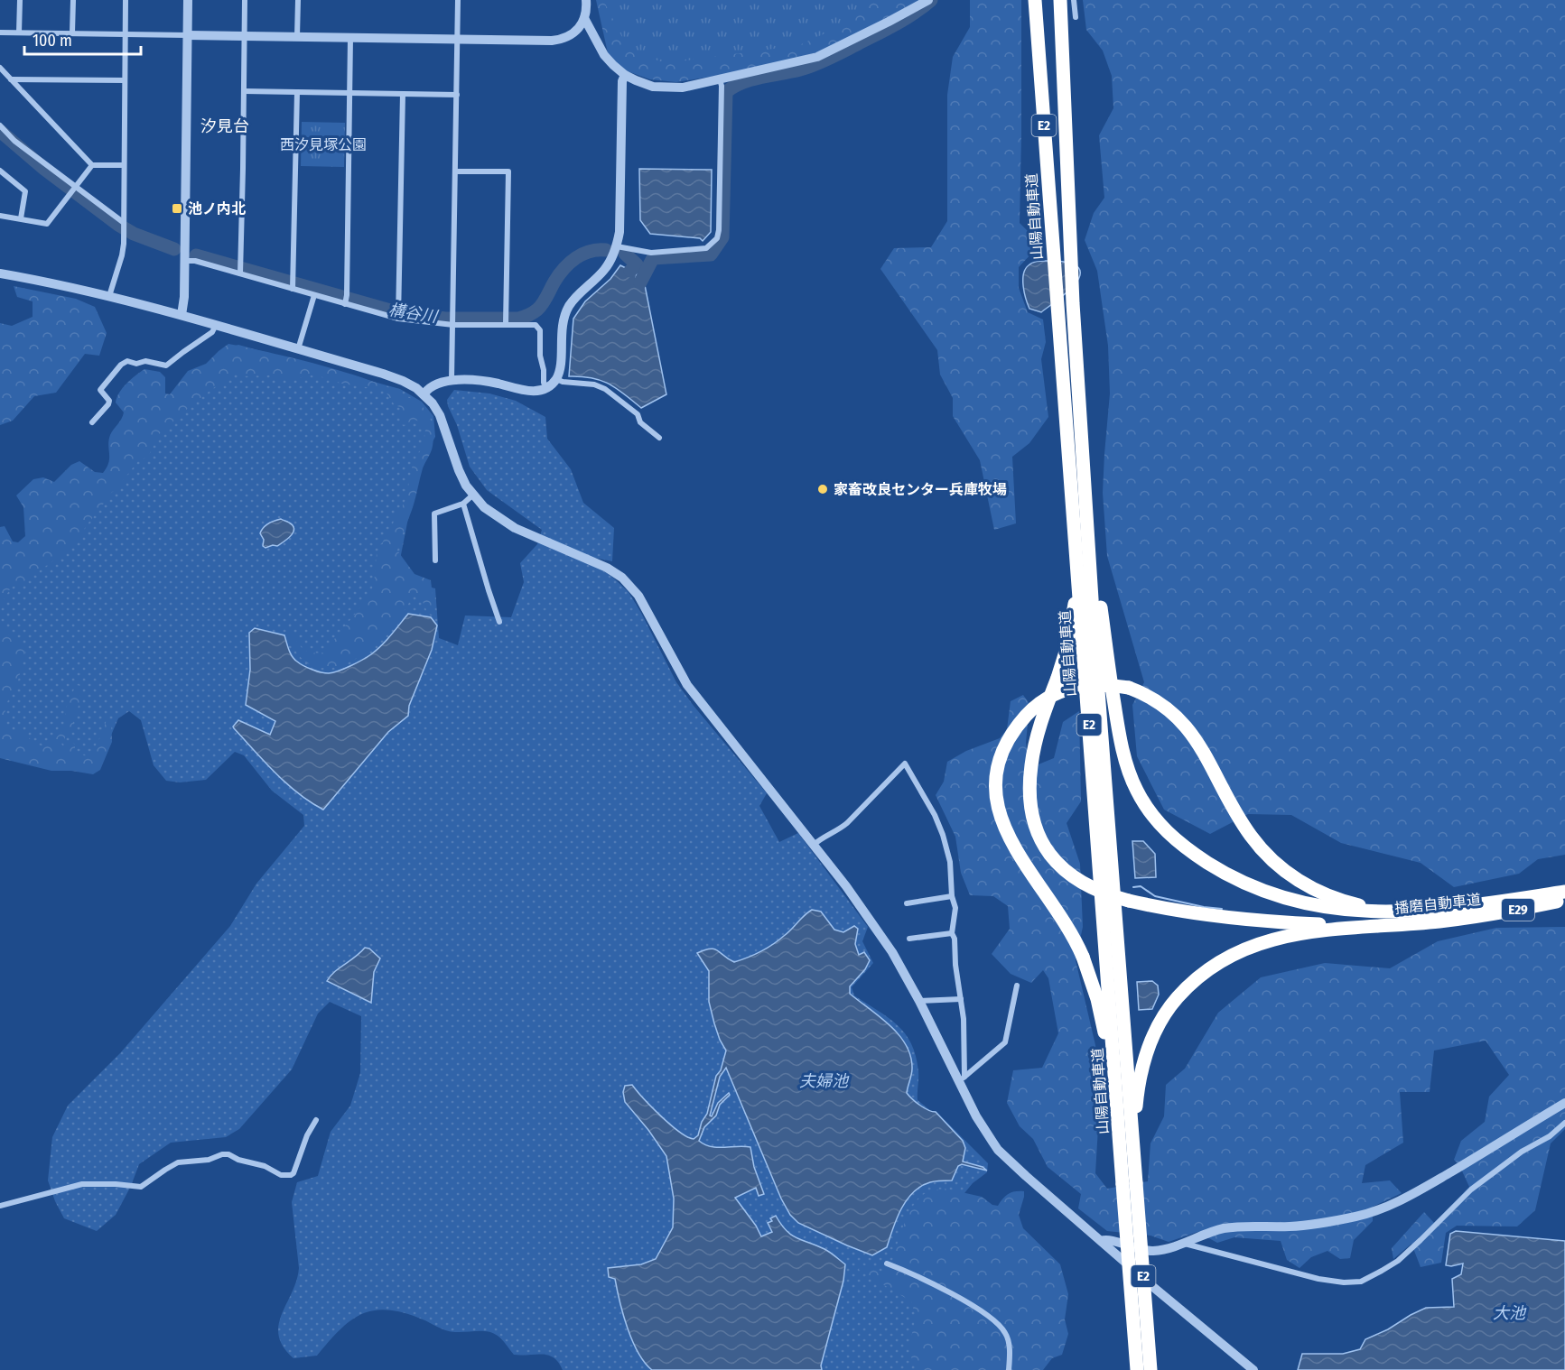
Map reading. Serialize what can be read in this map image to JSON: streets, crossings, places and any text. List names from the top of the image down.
{
  "streets": {
    "highway": [
      "E2",
      "山陽自動車道",
      "播磨自動車道",
      "E29"
    ]
  },
  "districts": ["汐見台"],
  "water": ["構谷川", "夫婦池", "大池"],
  "parks": ["西汐見塚公園"],
  "places": {
    "transit": ["池ノ内北"],
    "other": ["家畜改良センター兵庫牧場"]
  },
  "scale_bar": "100 m"
}
